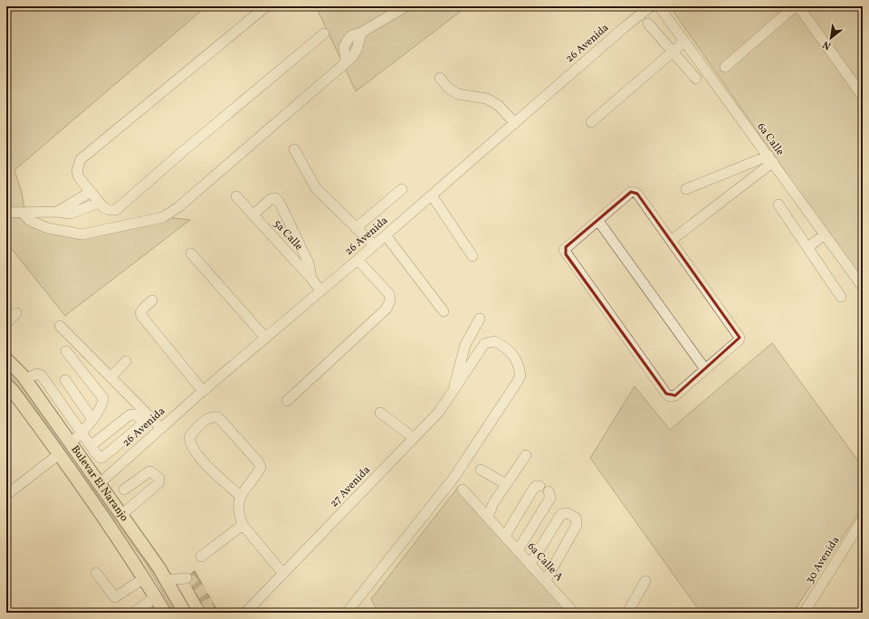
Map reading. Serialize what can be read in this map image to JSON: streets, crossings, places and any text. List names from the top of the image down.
{
  "streets": {
    "main road": ["Bulevar El Naranjo"],
    "street": [
      "26 Avenida",
      "6a Calle",
      "5a Calle",
      "27 Avenida",
      "30 Avenida",
      "6a Calle A"
    ]
  },
  "crossings": [
    ["26 Avenida", "5a Calle"],
    ["26 Avenida", "Bulevar El Naranjo"]
  ],
  "north": "bottom left"
}
